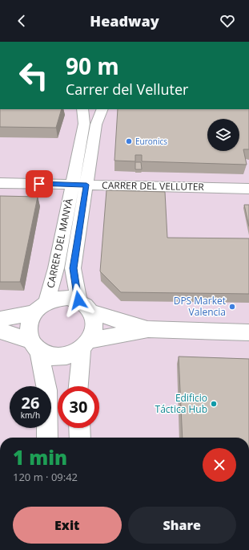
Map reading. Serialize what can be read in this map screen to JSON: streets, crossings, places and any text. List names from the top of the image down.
{
  "streets": {
    "street": ["CARRER DEL VELLUTER", "CARRER DEL MANYÀ"]
  },
  "crossings": [
    ["CARRER DEL VELLUTER", "CARRER DEL MANYÀ"]
  ],
  "places": ["Euronics", "DPS Market Valencia", "Edificio Táctica Hub"],
  "page": {
    "header": "Headway",
    "turn": ["90 m", "Carrer del Velluter"],
    "speed": "26 km/h",
    "limit": "30",
    "heading": ["1 min", "120 m · 09:42"],
    "buttons": ["Exit", "Share"]
  }
}
